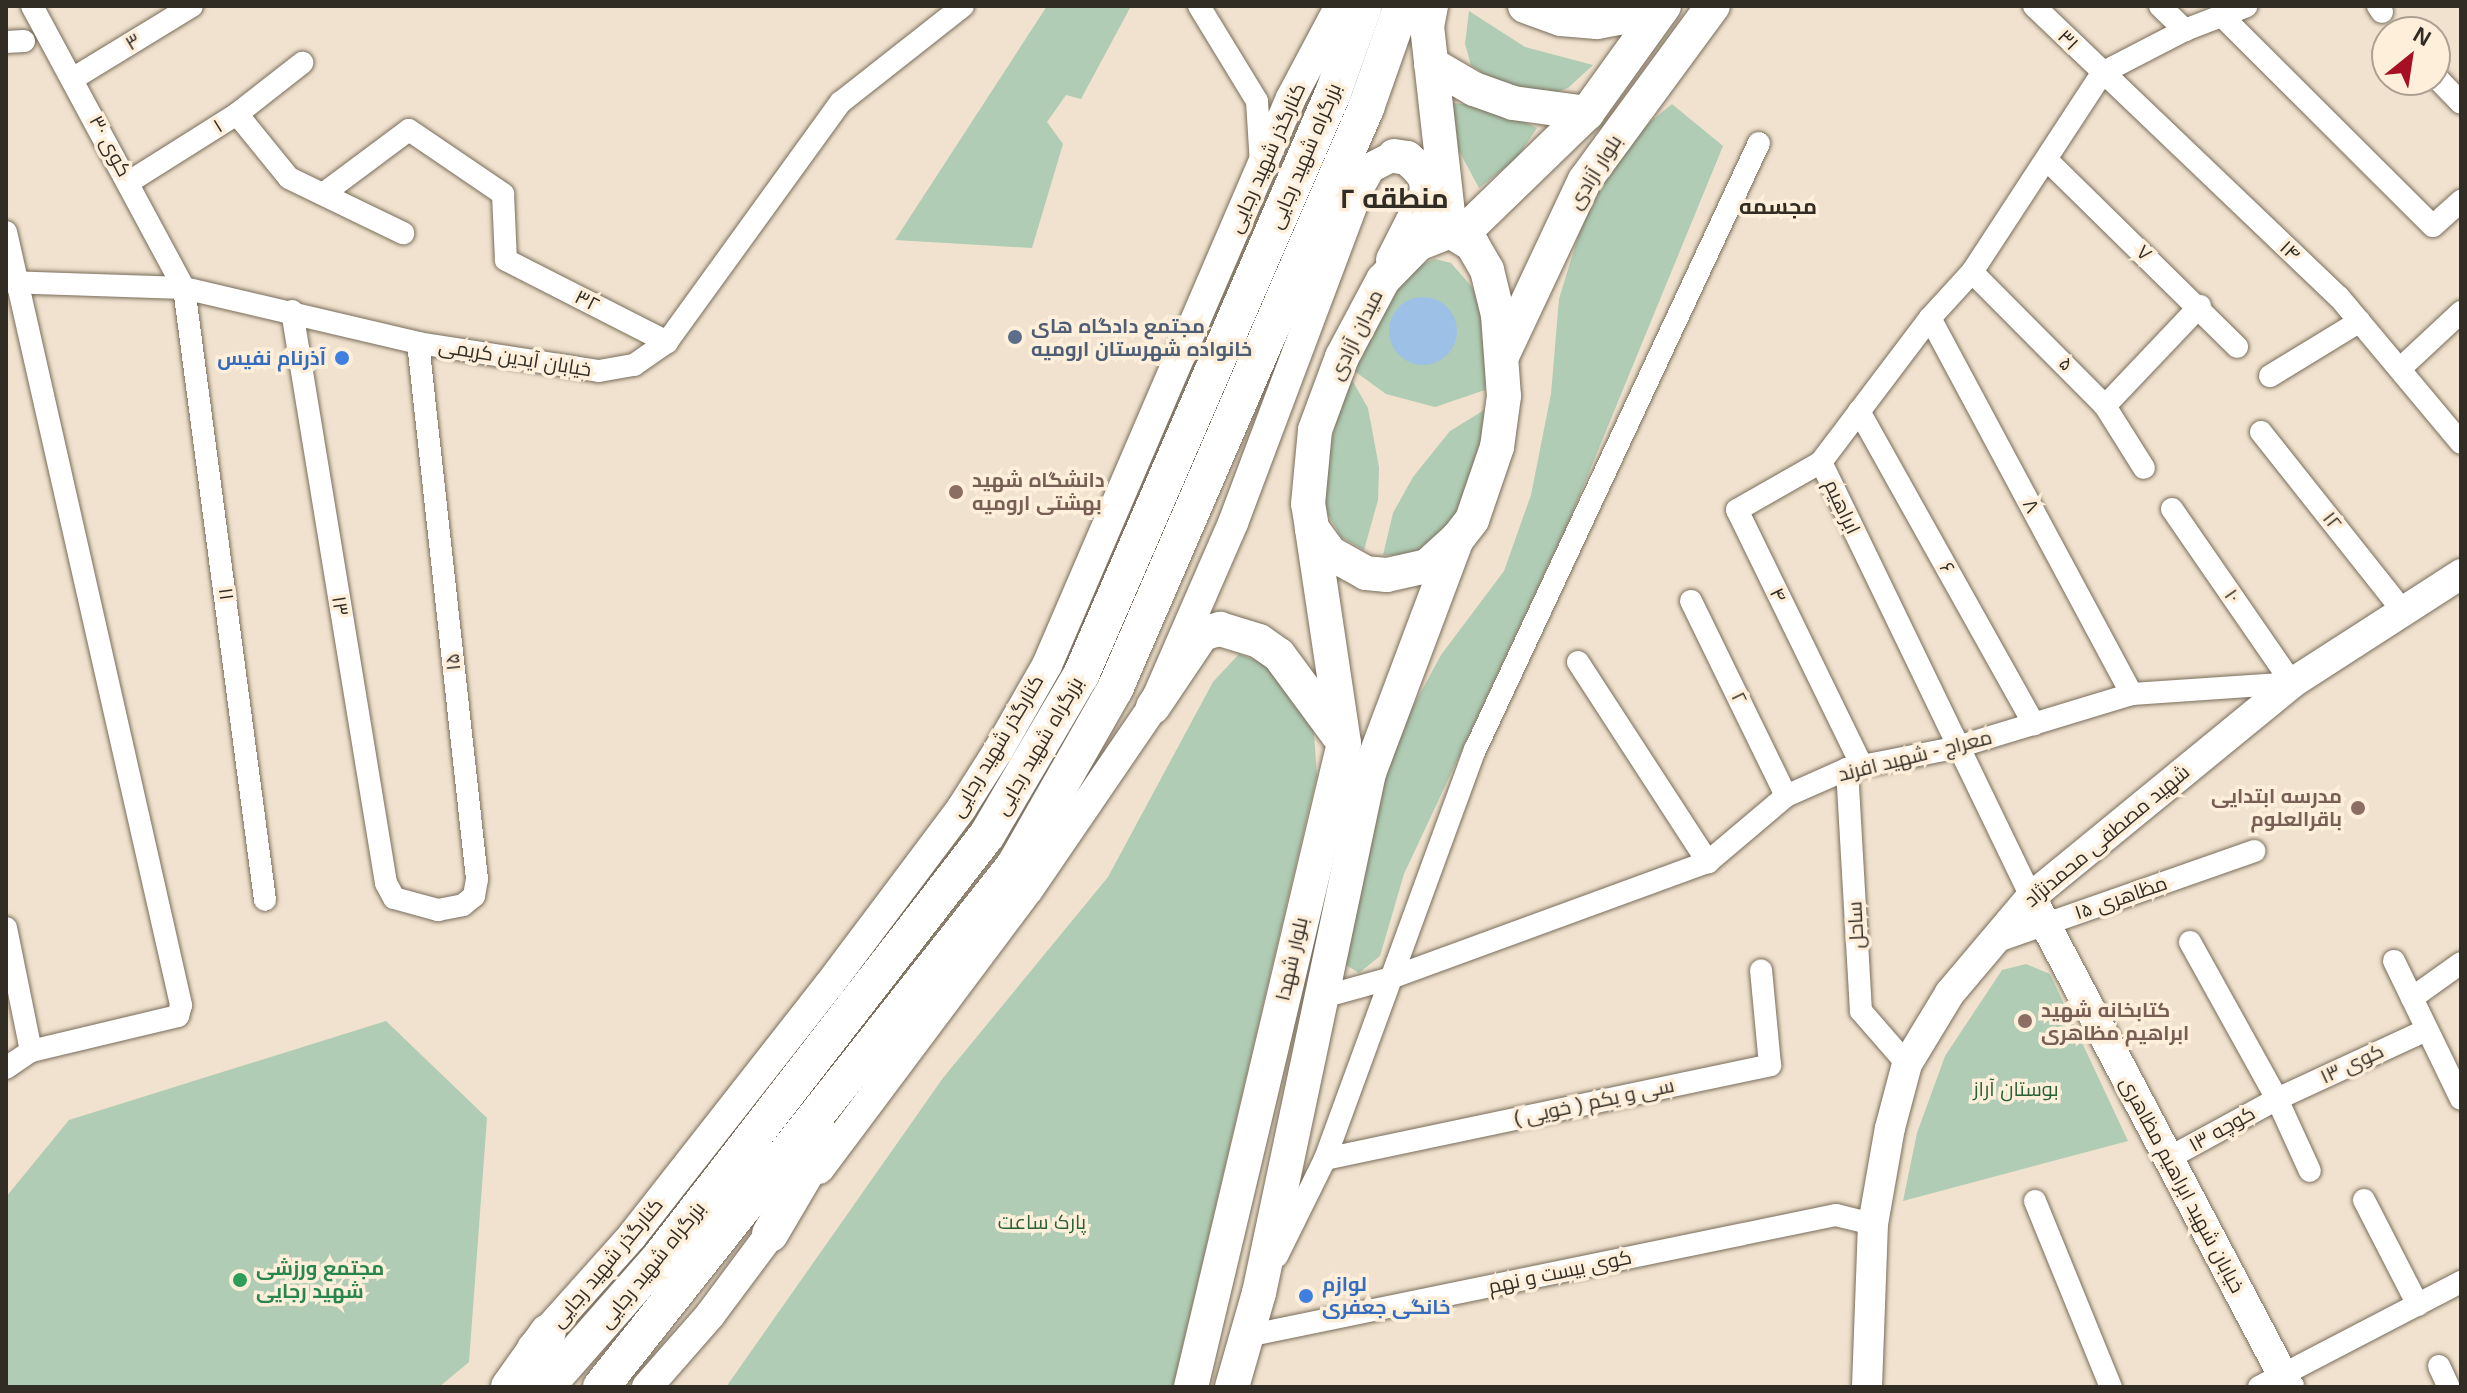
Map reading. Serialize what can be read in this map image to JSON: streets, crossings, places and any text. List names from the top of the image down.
{
  "streets": {
    "highway": ["بزرگراه شهید رجایی"],
    "main road": [
      "کنارگذر شهید رجایی",
      "بلوار آزادی",
      "میدان آزادی",
      "شهید مصطفی محمدنژاد",
      "بلوار شهدا",
      "خیابان شهید ابراهیم مظاهری"
    ],
    "street": [
      "۳۱",
      "۳",
      "۱",
      "کوی ۳۰",
      "۱۴",
      "۷",
      "۳۲",
      "خیابان آیدین کریمی",
      "۵",
      "۸",
      "ابراهیم",
      "۱۲",
      "۶",
      "۱۱",
      "۴",
      "۱۰",
      "۱۳",
      "۱۵",
      "۲",
      "معراج - شهید افرند",
      "۱۵ مظاهری",
      "ساحل",
      "کوی ۱۳",
      "سی و یکم ( خویی )",
      "کوچه ۱۳",
      "کوی بیست و نهم"
    ]
  },
  "crossings": [
    ["۳۱", "۱۴"],
    ["۳۱", "ابراهیم"],
    ["۳", "کوی ۳۰"],
    ["۱", "کوی ۳۰"],
    ["کوی ۳۰", "خیابان آیدین کریمی"],
    ["کوی ۳۰", "۱۱"],
    ["بلوار آزادی", "میدان آزادی"],
    ["۱۴", "ابراهیم"],
    ["۷", "ابراهیم"],
    ["۳۲", "خیابان آیدین کریمی"],
    ["میدان آزادی", "بلوار شهدا"],
    ["خیابان آیدین کریمی", "۱۱"],
    ["خیابان آیدین کریمی", "۱۳"],
    ["خیابان آیدین کریمی", "۱۵"],
    ["۵", "ابراهیم"],
    ["۸", "ابراهیم"],
    ["۸", "معراج - شهید افرند"],
    ["ابراهیم", "۶"],
    ["ابراهیم", "۴"],
    ["ابراهیم", "معراج - شهید افرند"],
    ["ابراهیم", "شهید مصطفی محمدنژاد"],
    ["ابراهیم", "خیابان شهید ابراهیم مظاهری"],
    ["۱۲", "شهید مصطفی محمدنژاد"],
    ["۶", "معراج - شهید افرند"],
    ["۴", "معراج - شهید افرند"],
    ["۴", "ساحل"],
    ["۱۰", "معراج - شهید افرند"],
    ["۱۰", "شهید مصطفی محمدنژاد"],
    ["۱۳", "۱۵"],
    ["۲", "معراج - شهید افرند"],
    ["معراج - شهید افرند", "شهید مصطفی محمدنژاد"],
    ["معراج - شهید افرند", "ساحل"],
    ["معراج - شهید افرند", "بلوار شهدا"],
    ["شهید مصطفی محمدنژاد", "۱۵ مظاهری"],
    ["شهید مصطفی محمدنژاد", "ساحل"],
    ["شهید مصطفی محمدنژاد", "خیابان شهید ابراهیم مظاهری"],
    ["شهید مصطفی محمدنژاد", "کوی بیست و نهم"],
    ["۱۵ مظاهری", "خیابان شهید ابراهیم مظاهری"],
    ["بلوار شهدا", "کوی بیست و نهم"],
    ["کوی ۱۳", "کوچه ۱۳"],
    ["کوچه ۱۳", "خیابان شهید ابراهیم مظاهری"]
  ],
  "districts": ["منطقه ۲", "مجسمه"],
  "parks": ["بوستان آراز", "پارک ساعت"],
  "places": [
    "مجتمع دادگاه های خانواده شهرستان ارومیه",
    "آذرنام نفیس",
    "دانشگاه شهید بهشتی ارومیه",
    "مدرسه ابتدایی باقرالعلوم",
    "کتابخانه شهید ابراهیم مظاهری",
    "مجتمع ورزشی شهید رجایی",
    "لوازم خانگی جعفری"
  ],
  "north": "top right"
}
